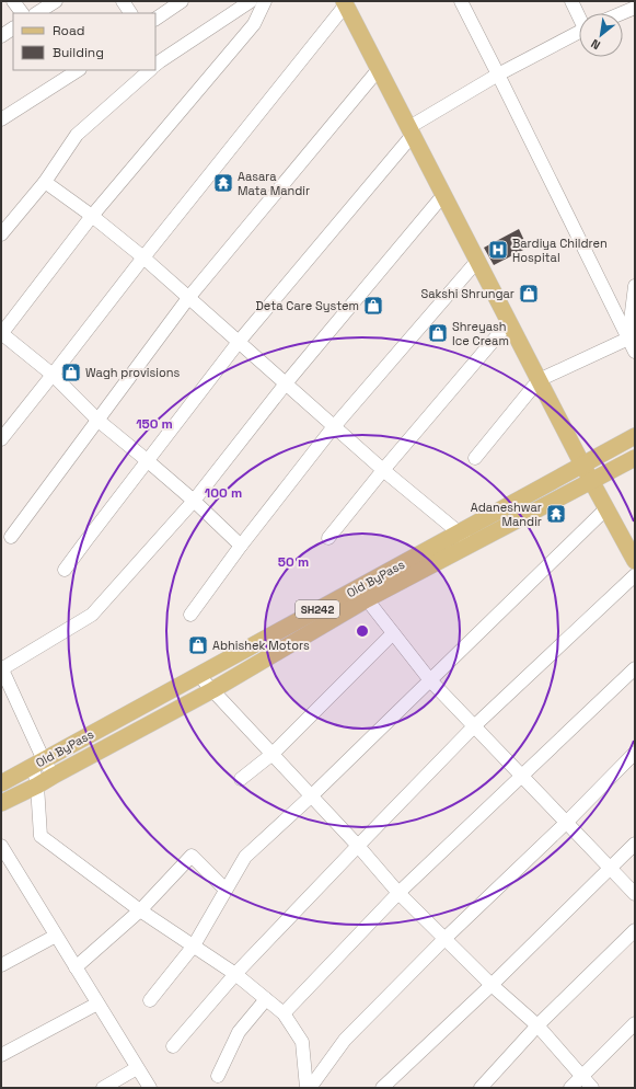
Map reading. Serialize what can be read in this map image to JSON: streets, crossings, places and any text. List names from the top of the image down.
{
  "streets": {
    "main road": ["Old ByPass", "SH242"]
  },
  "places": {
    "temple": ["Aasara Mata Mandir", "Adaneshwar Mandir"],
    "hospital": ["Bardiya Children Hospital"],
    "shop": [
      "Sakshi Shrungar",
      "Deta Care System",
      "Shreyash Ice Cream",
      "Wagh provisions",
      "Abhishek Motors"
    ]
  },
  "legend": ["Road", "Building"],
  "north": "bottom left",
  "rings": ["150 m", "100 m", "50 m"]
}
